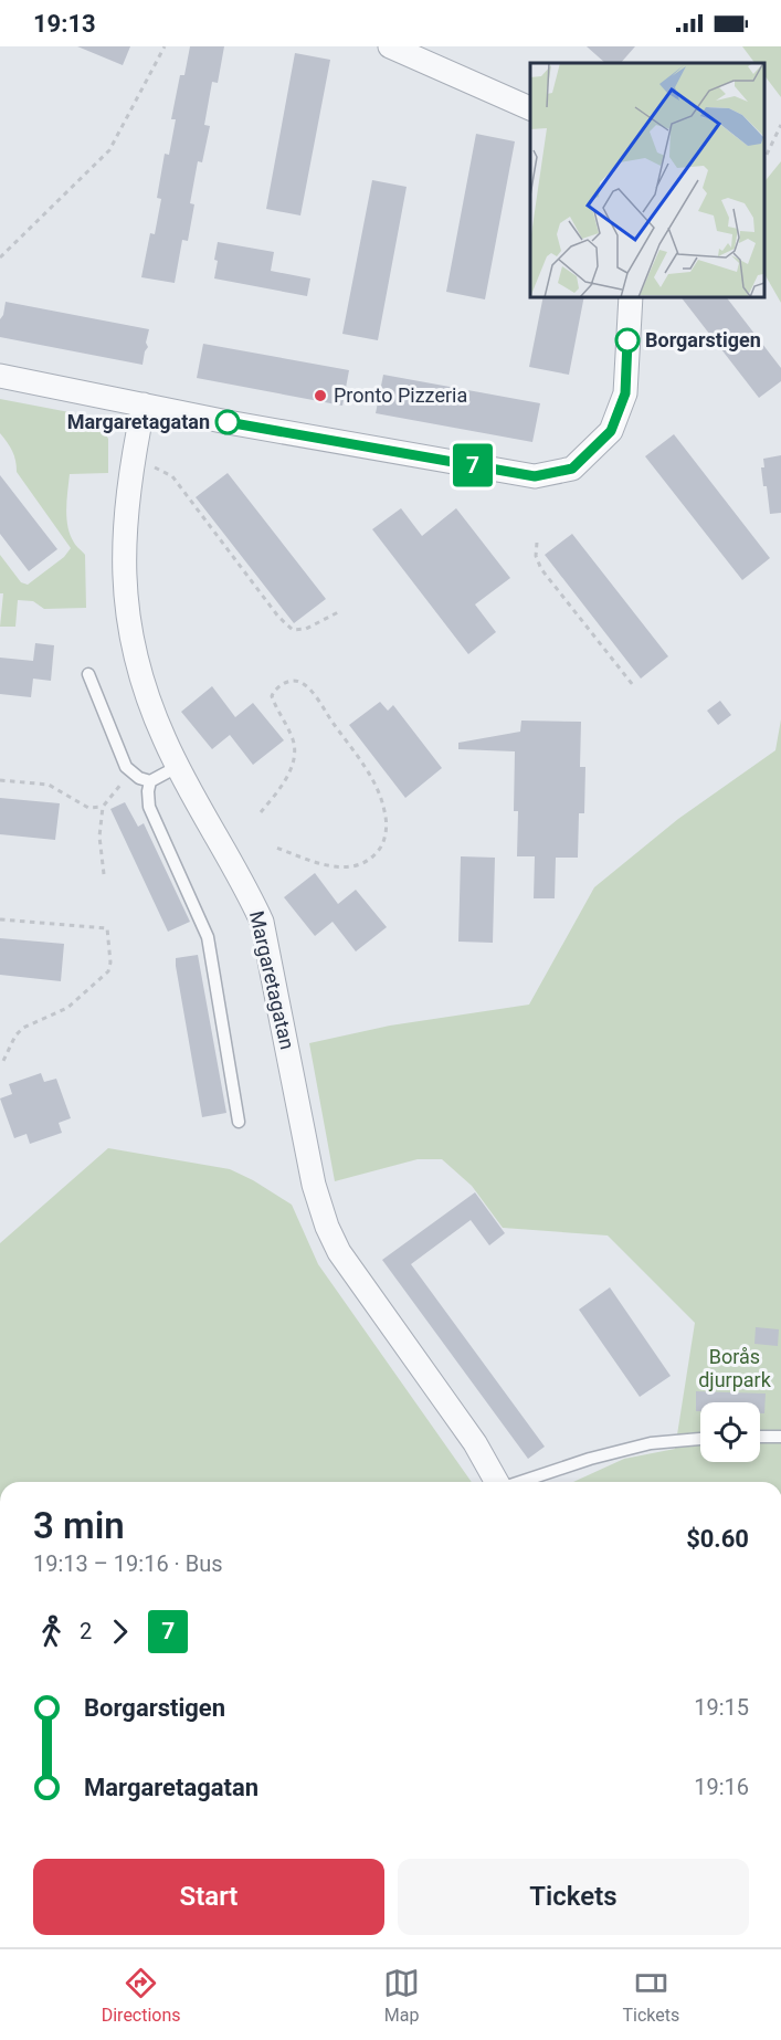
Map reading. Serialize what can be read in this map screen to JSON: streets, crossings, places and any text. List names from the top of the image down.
{
  "streets": {
    "street": ["Margaretagatan"]
  },
  "parks": ["Borås djurpark"],
  "places": ["Borgarstigen", "Pronto Pizzeria", "Margaretagatan"],
  "lines": ["bus line 7"],
  "page": {
    "status": "19:13",
    "on_map": "7",
    "heading": ["3 min", "19:13 – 19:16 · Bus", "$0.60"],
    "legs": ["2", "7"],
    "list": [
      {
        "name": "Borgarstigen",
        "value": "19:15"
      },
      {
        "name": "Margaretagatan",
        "value": "19:16"
      }
    ],
    "buttons": ["Start", "Tickets"],
    "tabs": ["Directions", "Map", "Tickets"]
  }
}
